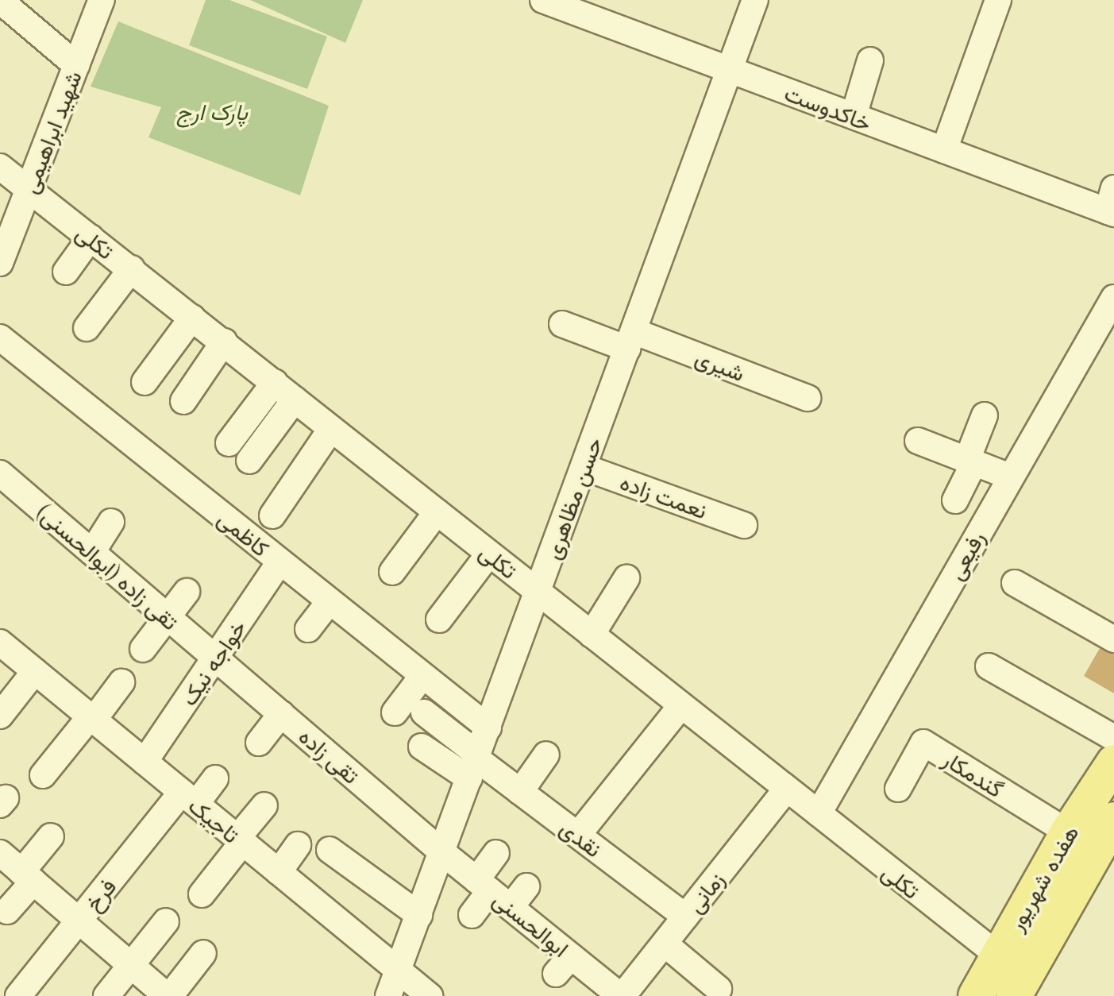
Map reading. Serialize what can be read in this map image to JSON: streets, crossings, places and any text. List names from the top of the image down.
{
  "streets": {
    "main road": ["هفده شهریور"],
    "street": [
      "خاکدوست",
      "شهید ابراهیمی",
      "تکلی",
      "شیری",
      "نعمت زاده",
      "حسن مظاهری",
      "کاظمی",
      "رفیعی",
      "تقی زاده (ابوالحسنی)",
      "خواجه نیک",
      "تقی زاده",
      "گندمکار",
      "تاجیک",
      "نقدی",
      "زمانی",
      "فرخ",
      "ابوالحسنی"
    ]
  },
  "crossings": [
    ["خاکدوست", "حسن مظاهری"],
    ["شهید ابراهیمی", "تکلی"],
    ["تکلی", "حسن مظاهری"],
    ["تکلی", "رفیعی"],
    ["تکلی", "هفده شهریور"],
    ["تکلی", "زمانی"],
    ["شیری", "حسن مظاهری"],
    ["نعمت زاده", "حسن مظاهری"],
    ["حسن مظاهری", "کاظمی"],
    ["حسن مظاهری", "تقی زاده"],
    ["حسن مظاهری", "تاجیک"],
    ["حسن مظاهری", "نقدی"],
    ["حسن مظاهری", "ابوالحسنی"],
    ["کاظمی", "خواجه نیک"],
    ["تقی زاده (ابوالحسنی)", "خواجه نیک"],
    ["تقی زاده (ابوالحسنی)", "تقی زاده"],
    ["خواجه نیک", "تقی زاده"],
    ["خواجه نیک", "تاجیک"],
    ["تقی زاده", "ابوالحسنی"],
    ["گندمکار", "هفده شهریور"],
    ["تاجیک", "فرخ"],
    ["نقدی", "زمانی"],
    ["زمانی", "ابوالحسنی"]
  ],
  "parks": ["پارک ارج"]
}
